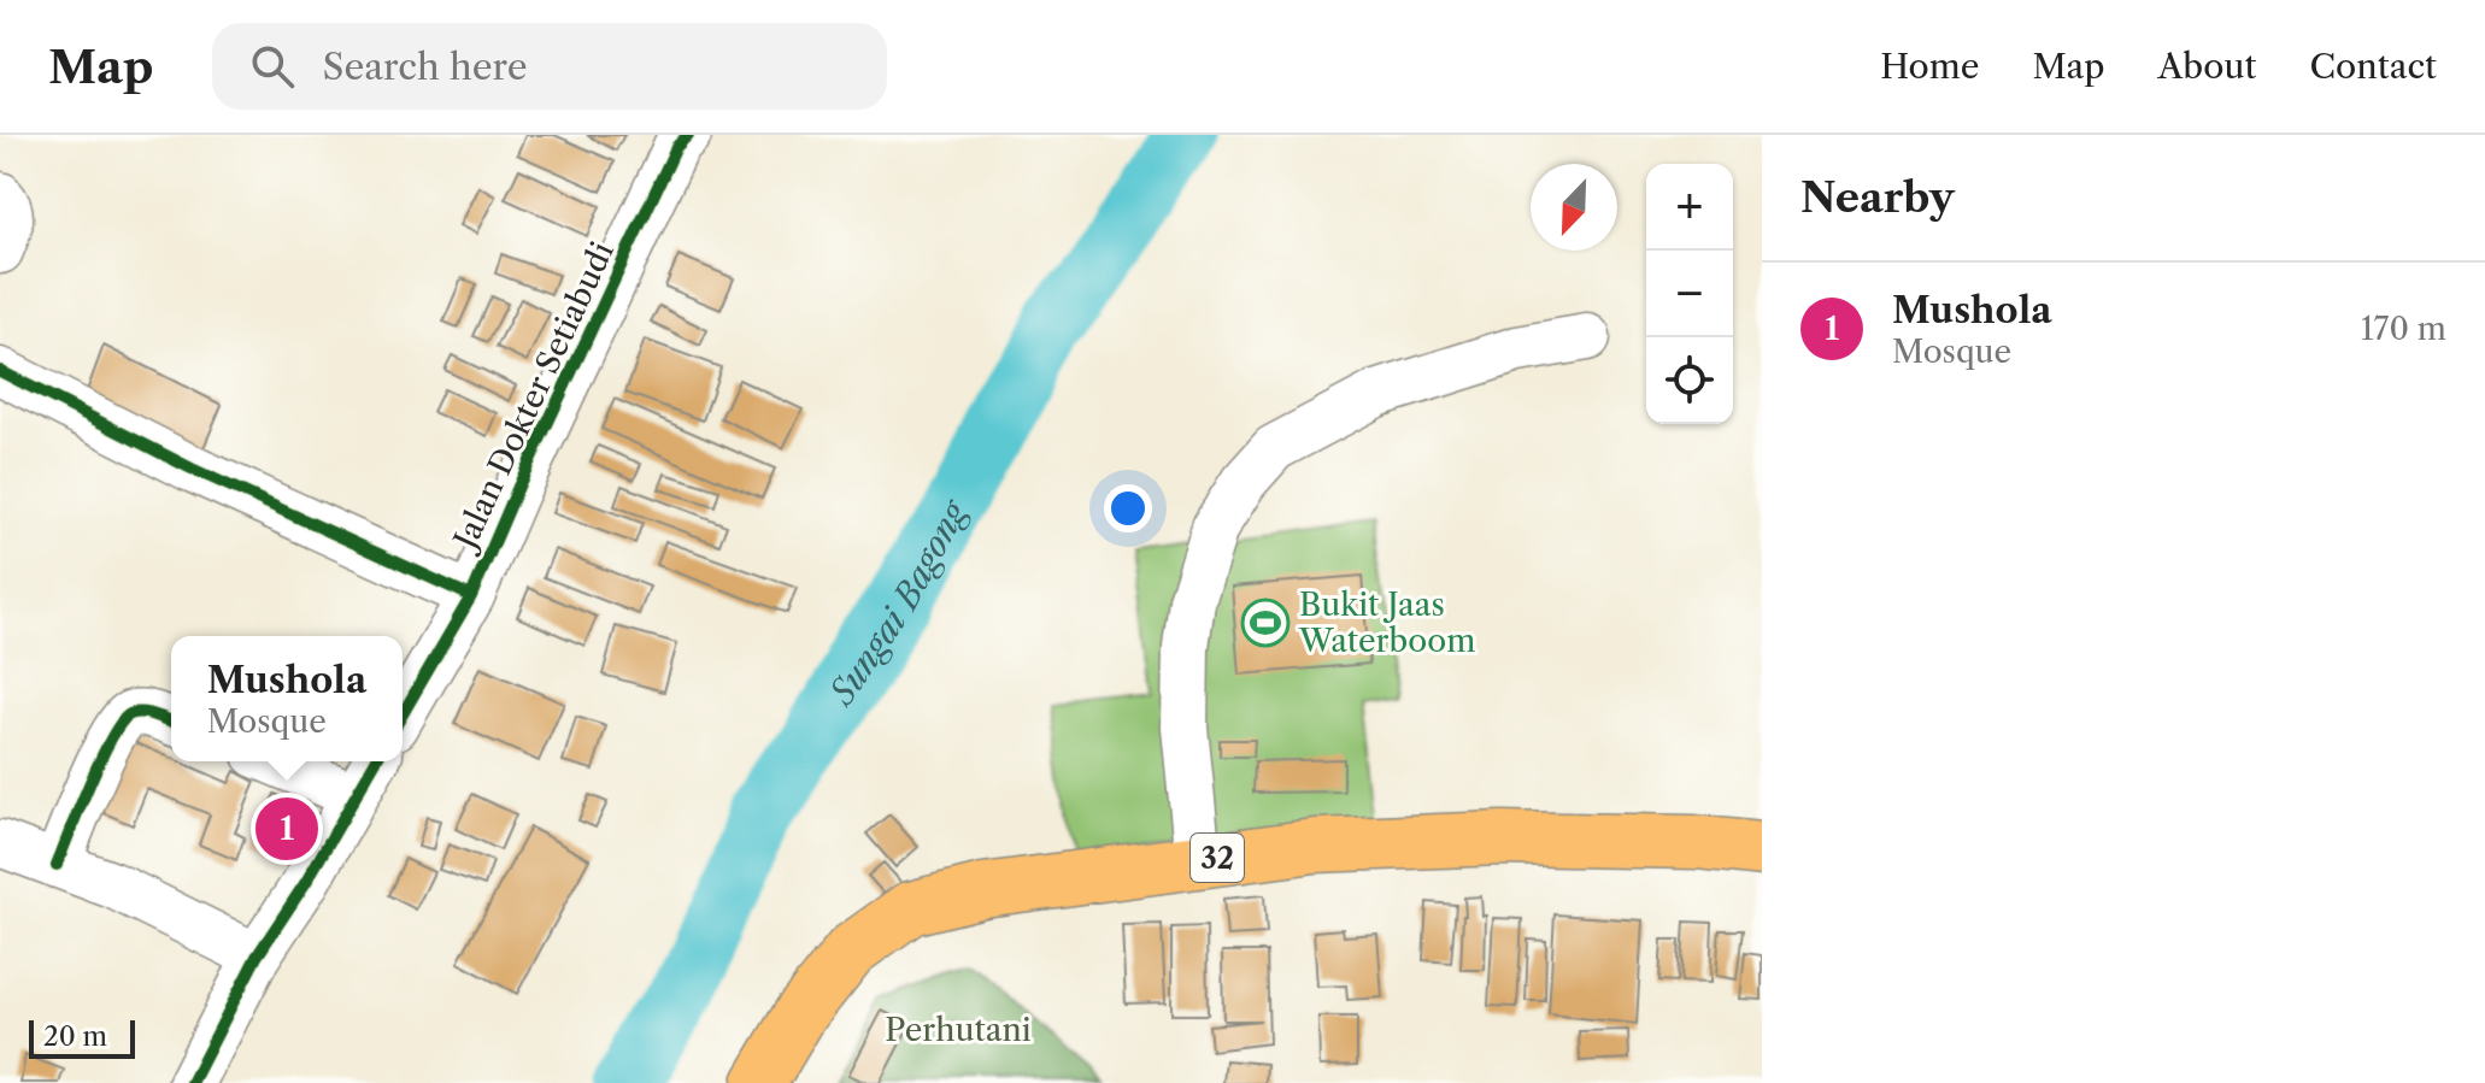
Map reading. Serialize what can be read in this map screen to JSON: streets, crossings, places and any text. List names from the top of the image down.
{
  "streets": {
    "highway": ["32"],
    "street": ["Jalan Dokter Setiabudi"]
  },
  "water": ["Sungai Bagong"],
  "parks": ["Perhutani"],
  "places": {
    "sports": ["Bukit Jaas Waterboom"]
  },
  "scale_bar": "20 m",
  "north": "bottom left",
  "page": {
    "header": "Map",
    "search": "Search here",
    "nav": [
      "Home",
      "Map",
      "About",
      "Contact"
    ],
    "heading": "Nearby",
    "map_buttons": ["+", "−"],
    "list": [
      {
        "mark": "1",
        "name": "Mushola",
        "note": "Mosque",
        "value": "170 m"
      }
    ],
    "popup": ["Mushola", "Mosque"],
    "pins": "1",
    "scale": "20 m"
  }
}
